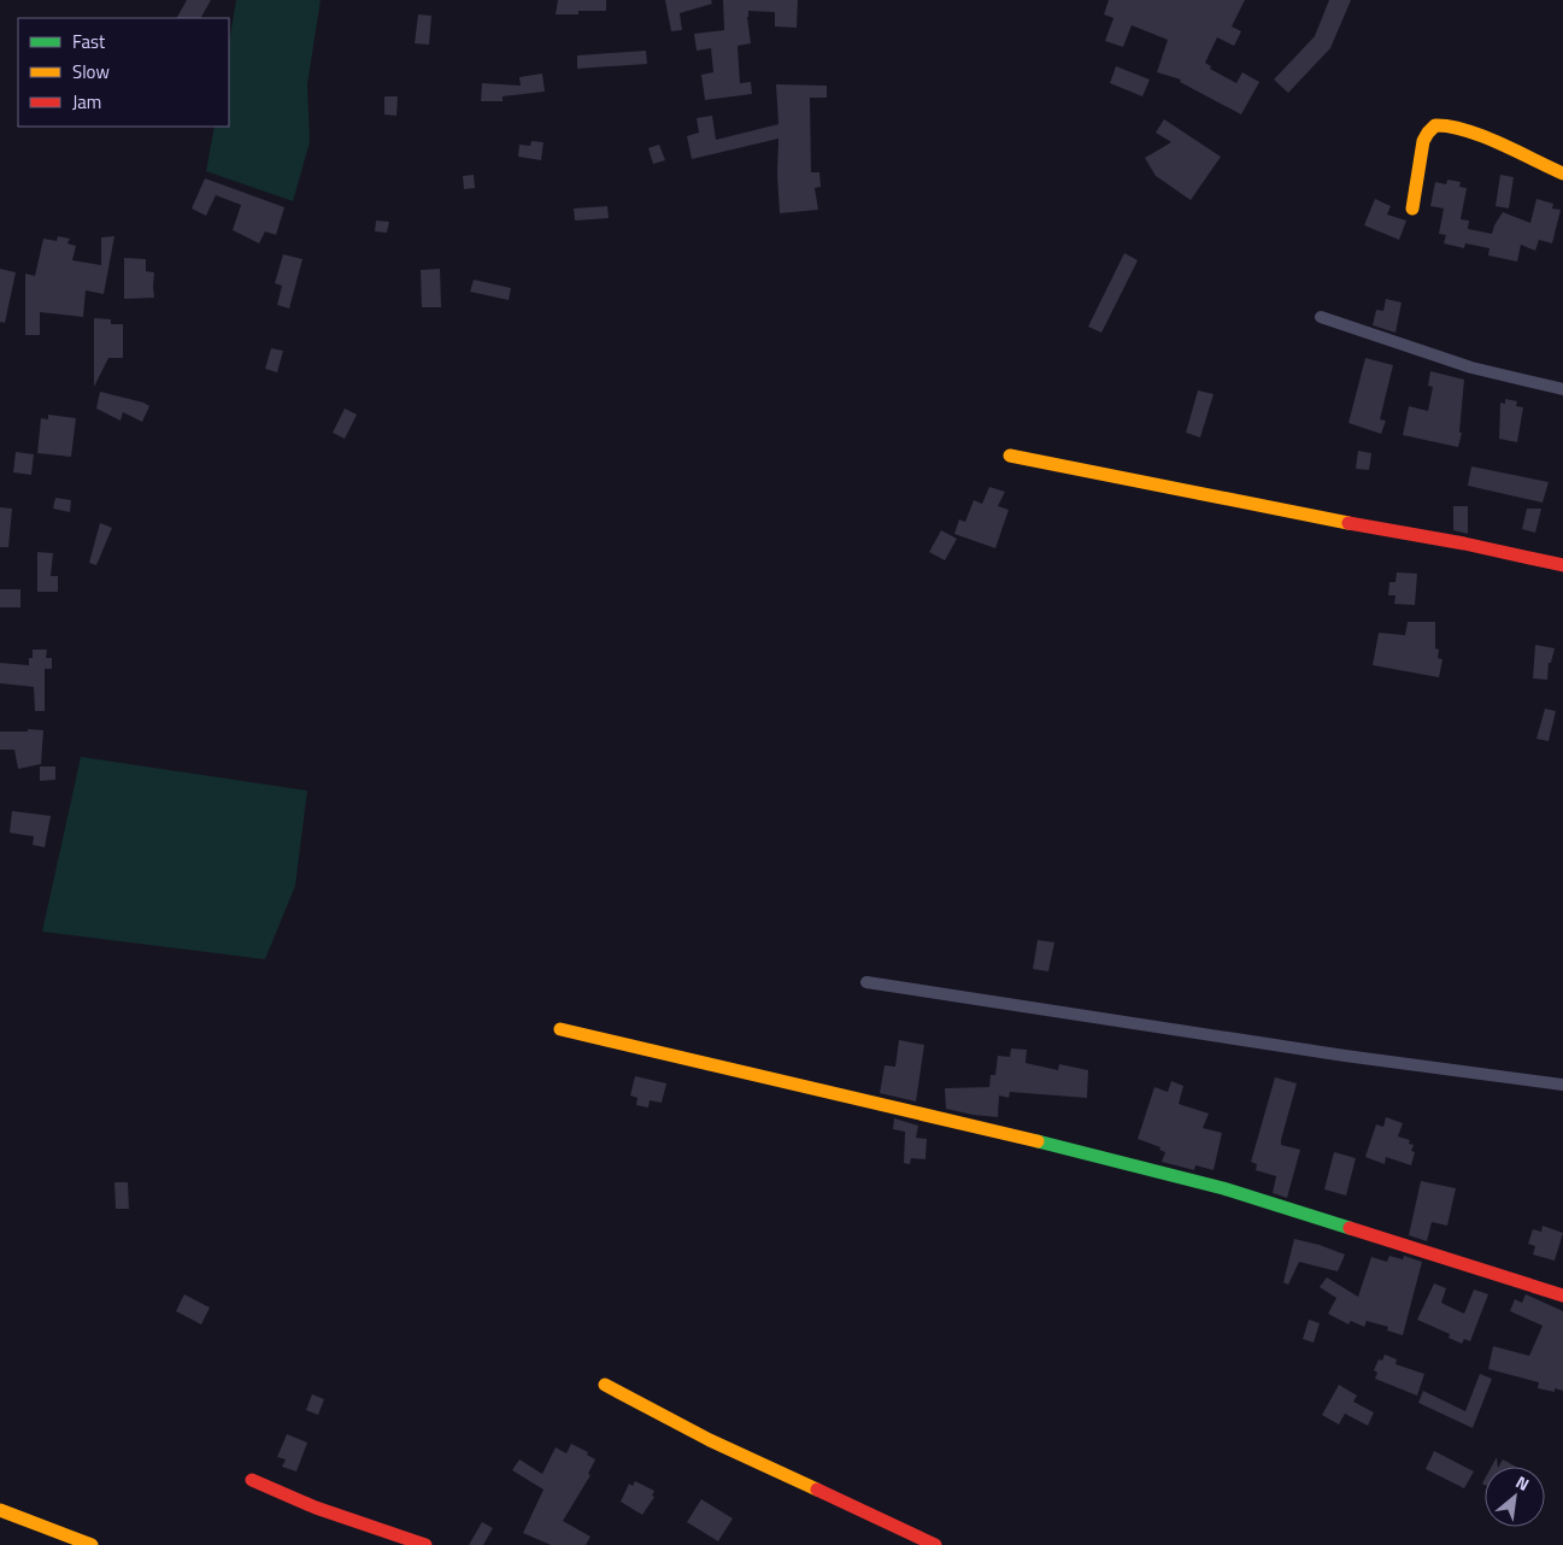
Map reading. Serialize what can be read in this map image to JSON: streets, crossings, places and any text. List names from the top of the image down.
{
  "legend": ["Fast", "Slow", "Jam"],
  "north": "top right"
}
